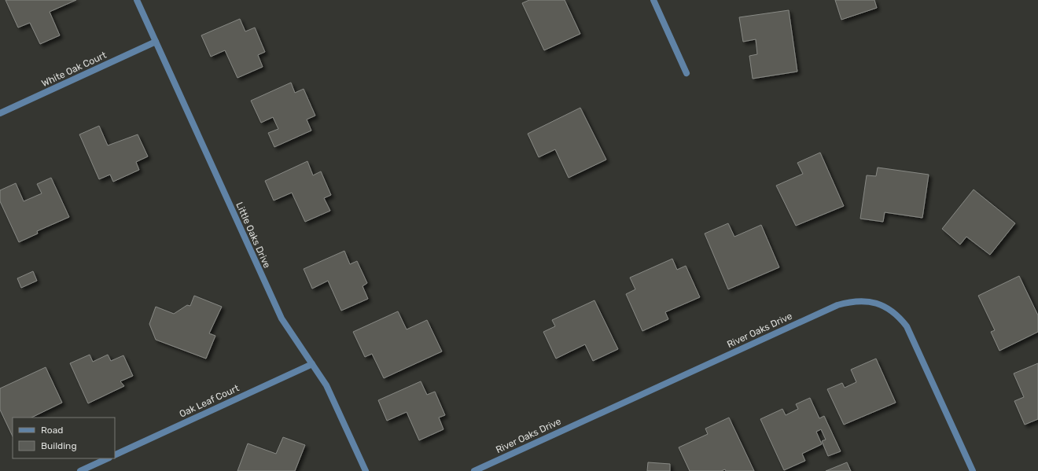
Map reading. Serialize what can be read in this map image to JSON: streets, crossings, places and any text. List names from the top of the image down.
{
  "streets": {
    "street": [
      "White Oak Court",
      "Little Oaks Drive",
      "River Oaks Drive",
      "Oak Leaf Court"
    ]
  },
  "crossings": [
    ["White Oak Court", "Little Oaks Drive"],
    ["Little Oaks Drive", "Oak Leaf Court"]
  ],
  "legend": ["Road", "Building"]
}
